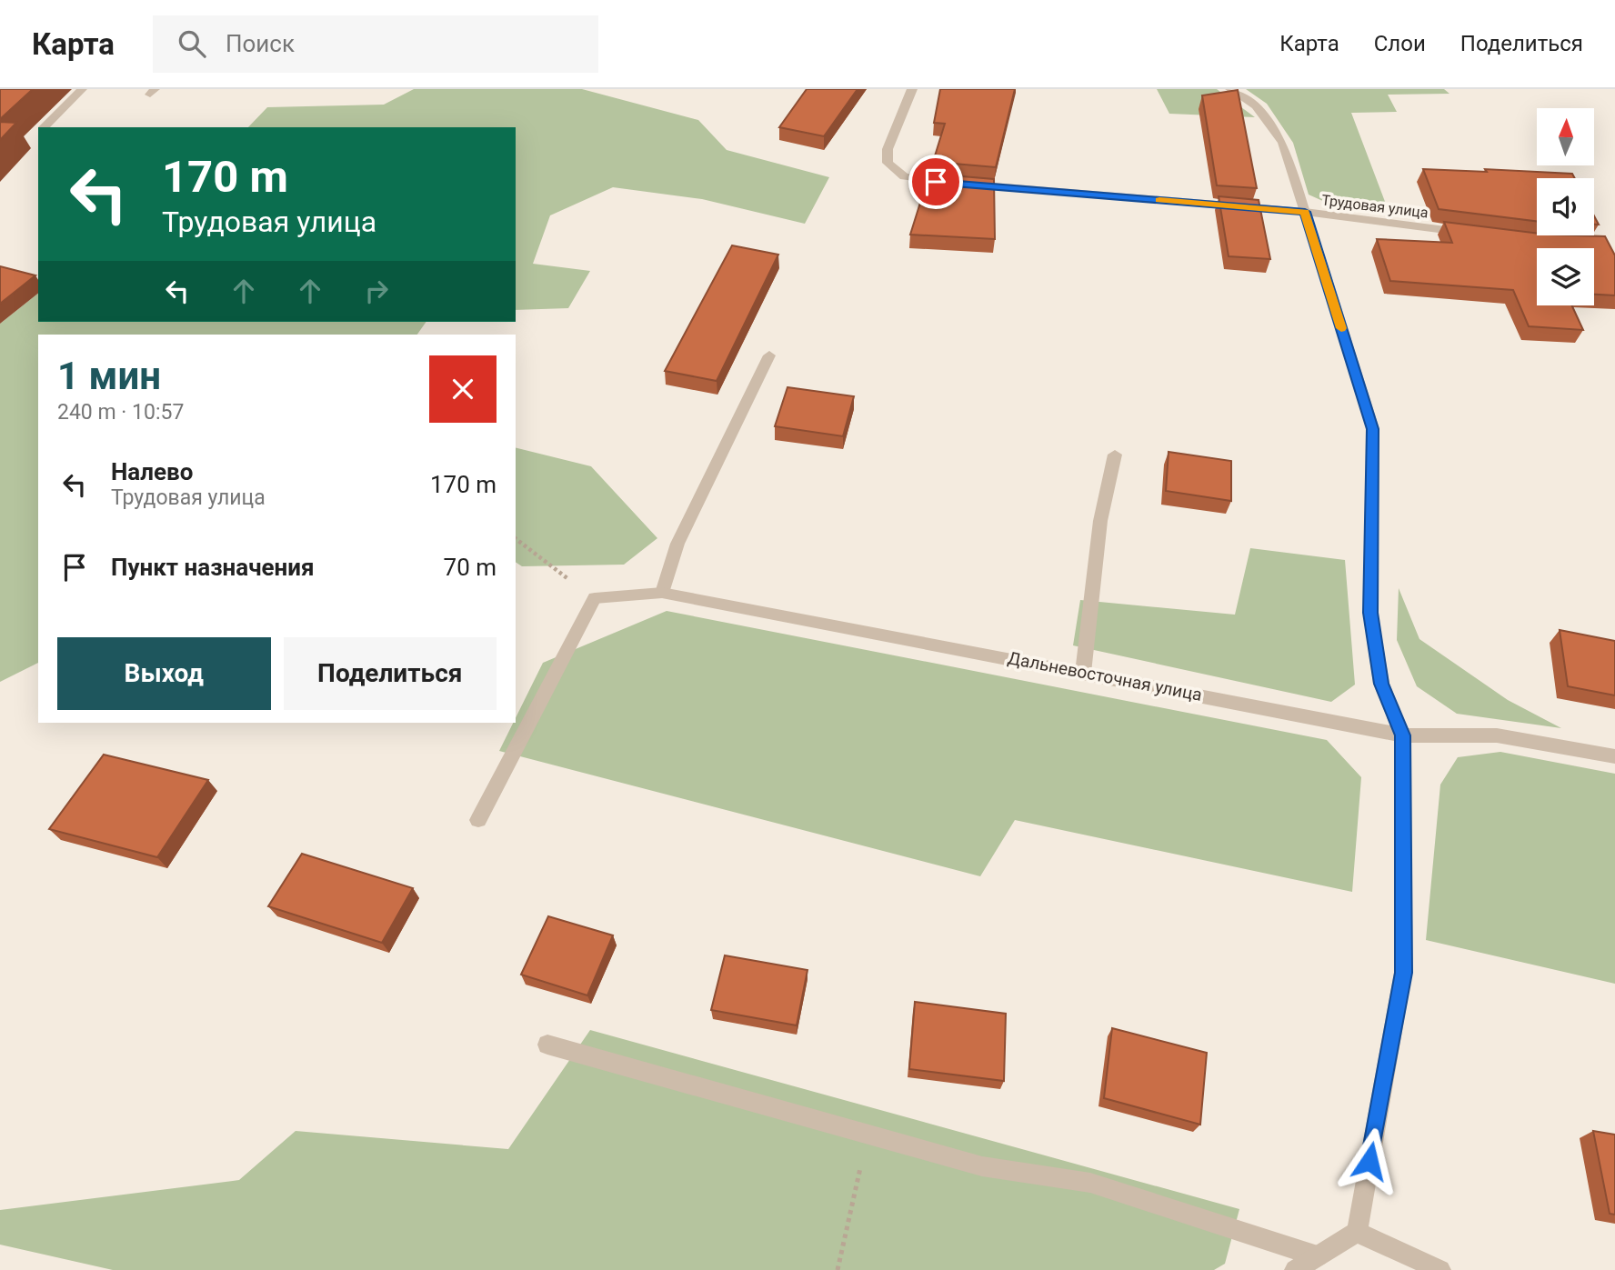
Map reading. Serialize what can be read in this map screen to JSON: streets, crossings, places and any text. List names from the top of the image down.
{
  "streets": {
    "street": ["Трудовая улица", "Дальневосточная улица"]
  },
  "north": "top",
  "page": {
    "header": "Карта",
    "search": "Поиск",
    "nav": ["Карта", "Слои", "Поделиться"],
    "turn": ["170 m", "Трудовая улица"],
    "heading": ["1 мин", "240 m · 10:57"],
    "list": [
      {
        "name": "Налево",
        "note": "Трудовая улица",
        "value": "170 m"
      },
      {
        "name": "Пункт назначения",
        "value": "70 m"
      }
    ],
    "buttons": ["Выход", "Поделиться"]
  }
}
